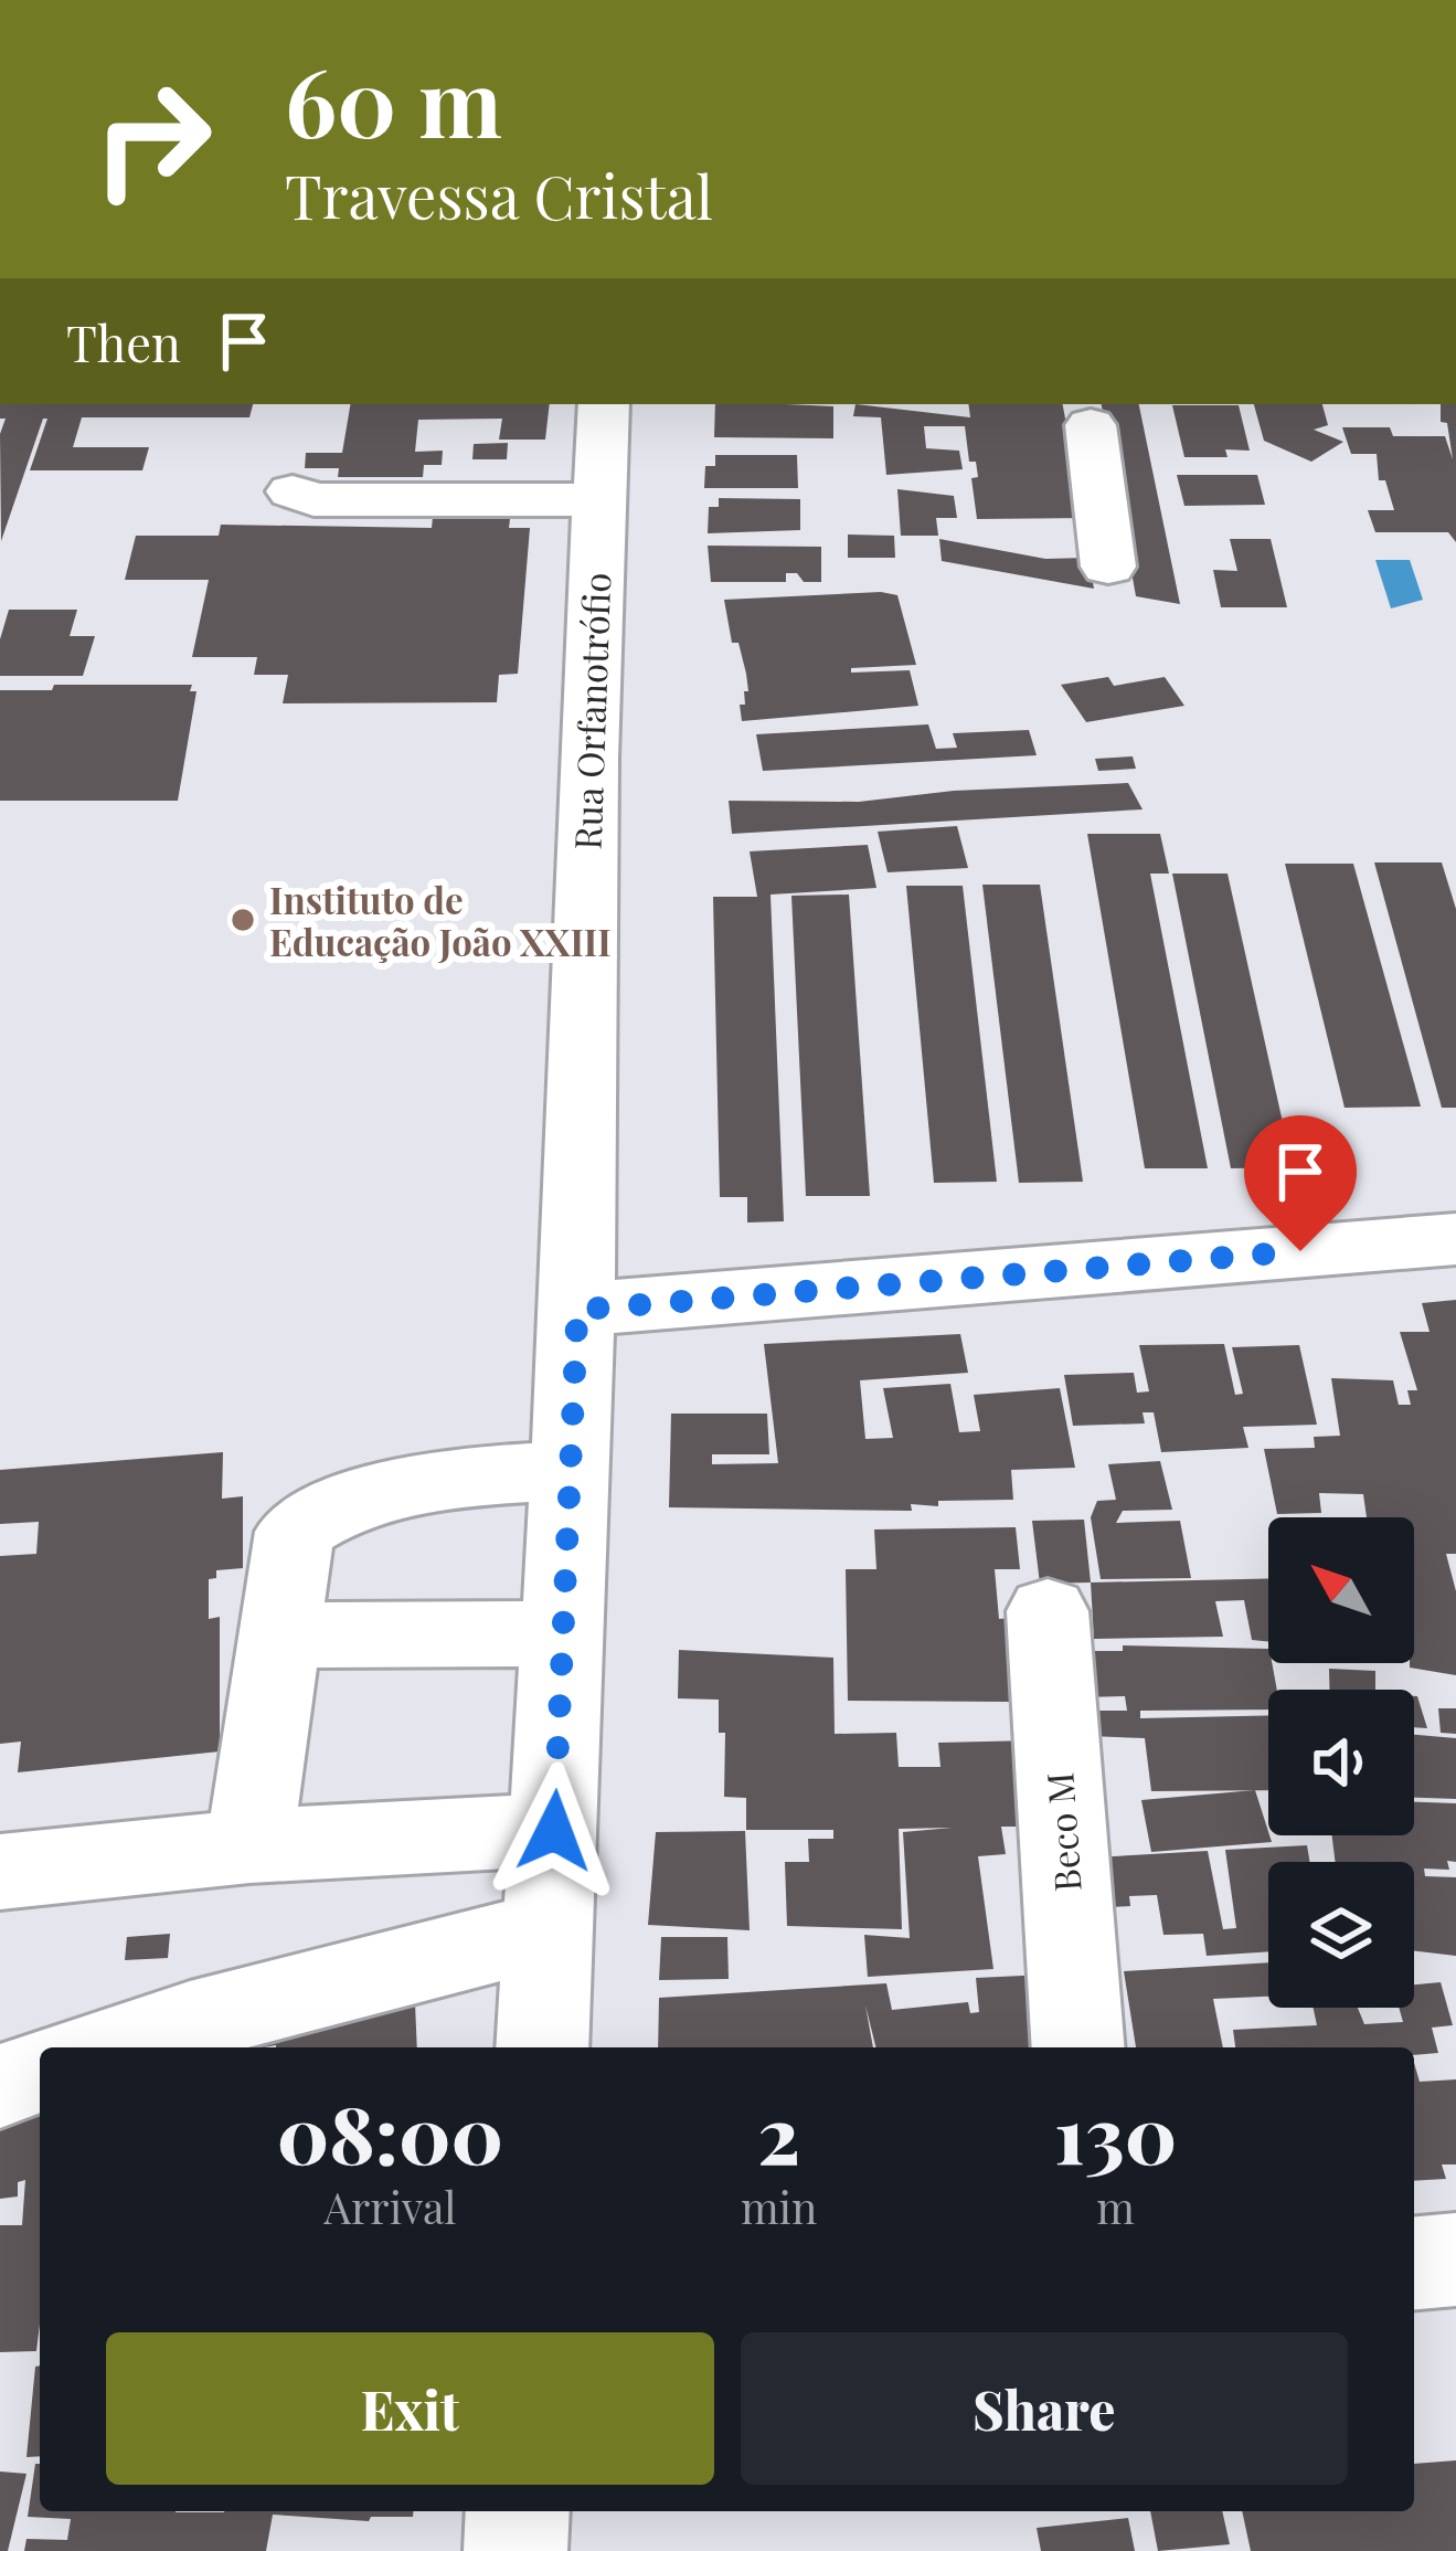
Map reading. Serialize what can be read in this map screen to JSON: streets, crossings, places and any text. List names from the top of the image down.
{
  "streets": {
    "street": ["Rua Orfanotrófio", "Beco M"]
  },
  "places": ["Instituto de Educação João XXIII"],
  "north": "top left",
  "page": {
    "turn": ["60 m", "Travessa Cristal"],
    "then": "Then",
    "eta": [
      "08:00",
      "Arrival",
      "2",
      "min",
      "130",
      "m"
    ],
    "buttons": ["Exit", "Share"]
  }
}
